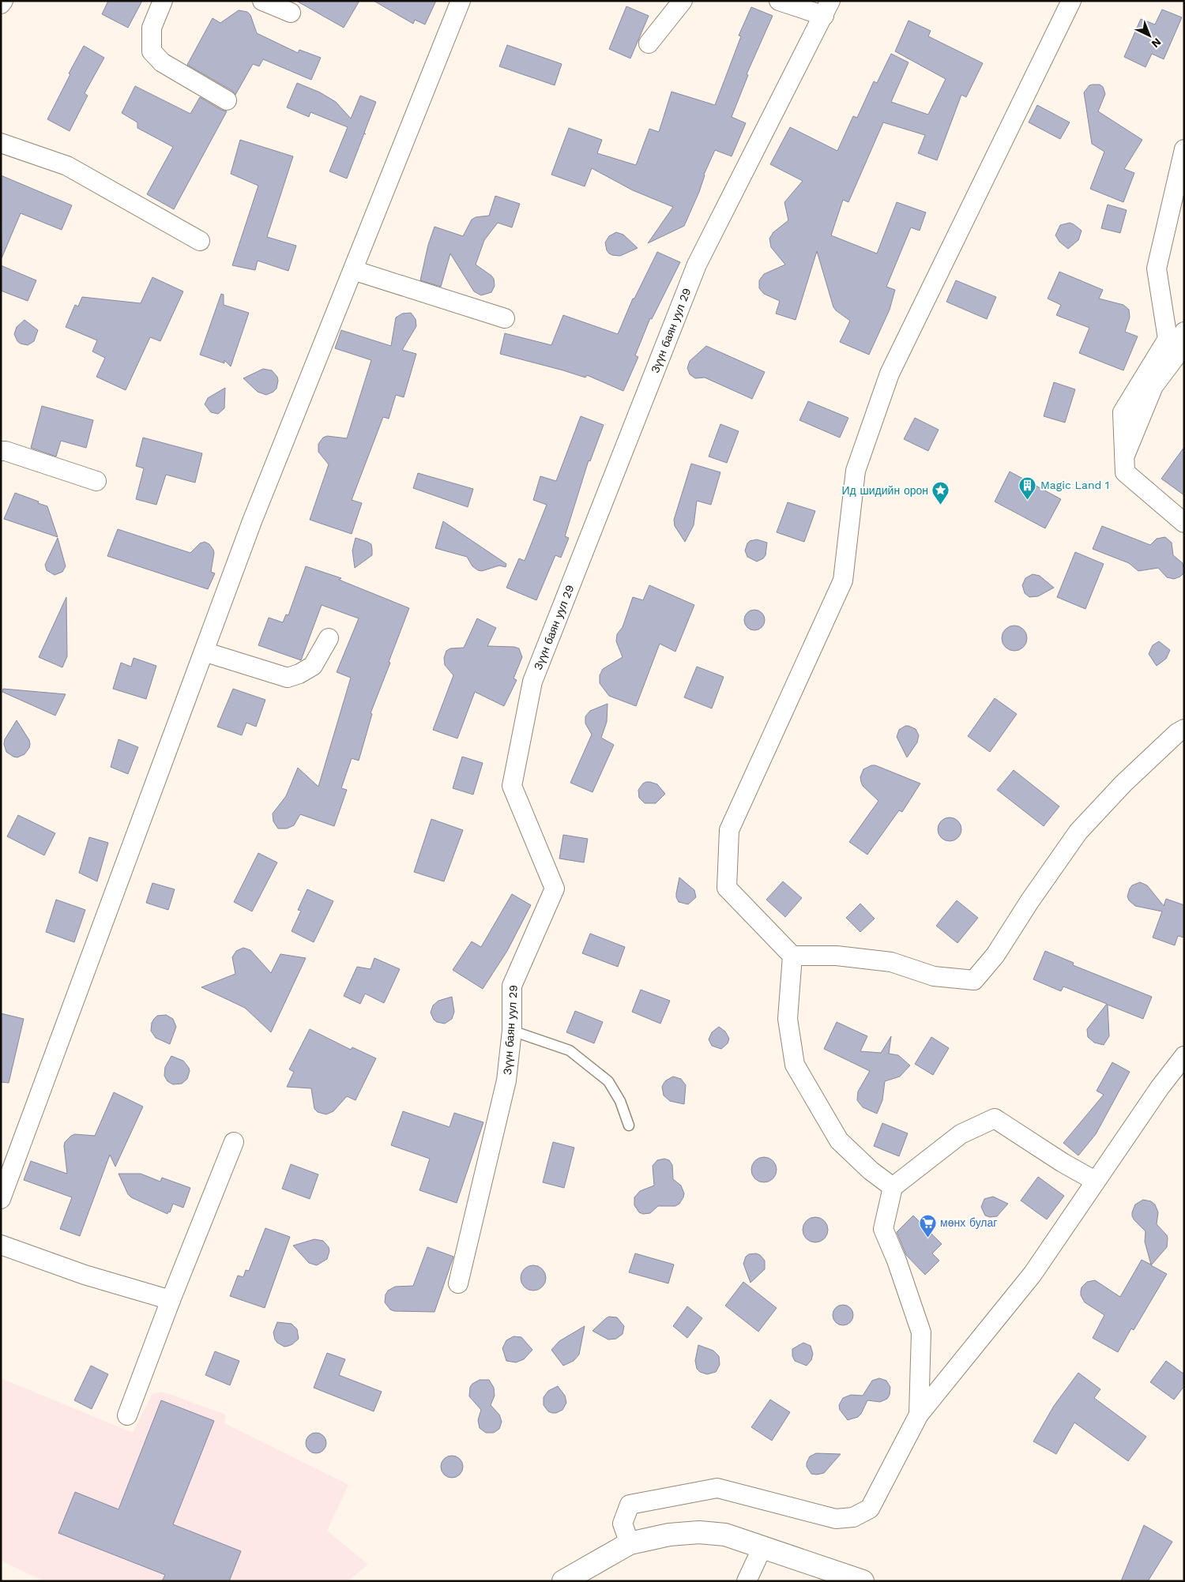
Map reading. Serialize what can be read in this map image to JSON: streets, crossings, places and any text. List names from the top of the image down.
{
  "streets": {
    "street": ["Зүүн баян уул 29"]
  },
  "places": {
    "building": ["Magic Land 1"],
    "place": ["Ид шидийн орон"],
    "supermarket": ["мөнх булаг"]
  },
  "north": "bottom right"
}
